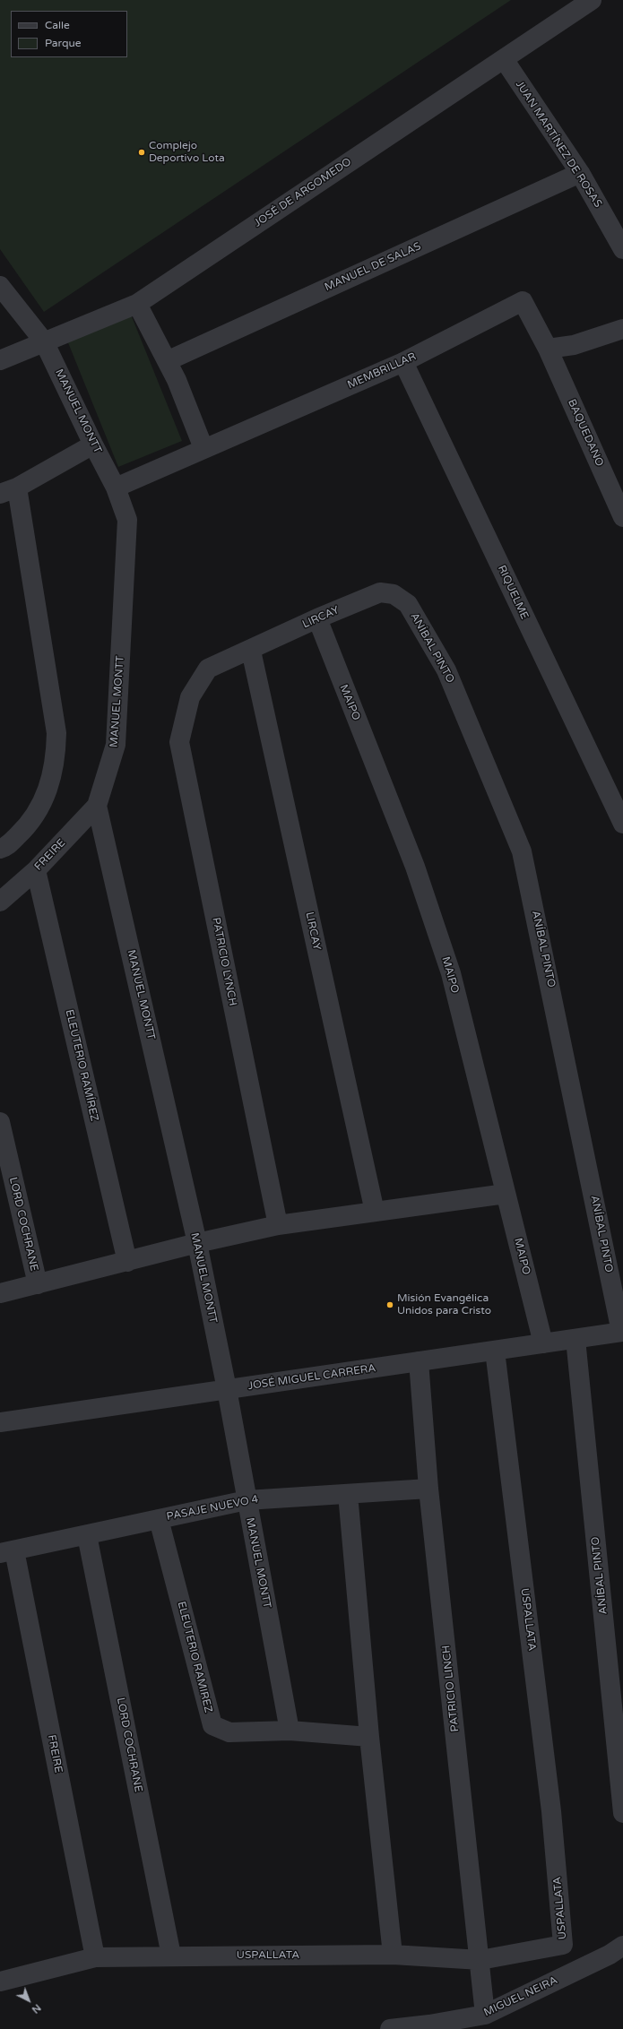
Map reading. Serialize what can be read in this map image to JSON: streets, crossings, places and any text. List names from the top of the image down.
{
  "streets": {
    "street": [
      "JUAN MARTÍNEZ DE ROSAS",
      "JOSÉ DE ARGOMEDO",
      "MANUEL DE SALAS",
      "MEMBRILLAR",
      "MANUEL MONTT",
      "BAQUEDANO",
      "RIQUELME",
      "LIRCAY",
      "ANÍBAL PINTO",
      "MAIPO",
      "FREIRE",
      "PATRICIO LYNCH",
      "ELEUTERIO RAMÍREZ",
      "LORD COCHRANE",
      "JOSÉ MIGUEL CARRERA",
      "PASAJE NUEVO 4",
      "USPALLATA",
      "ELEUTERIO RAMIREZ",
      "PATRICIO LINCH",
      "MIGUEL NEIRA"
    ]
  },
  "crossings": [
    ["JUAN MARTÍNEZ DE ROSAS", "JOSÉ DE ARGOMEDO"],
    ["JUAN MARTÍNEZ DE ROSAS", "MANUEL DE SALAS"],
    ["JOSÉ DE ARGOMEDO", "MANUEL MONTT"],
    ["MEMBRILLAR", "MANUEL MONTT"],
    ["MEMBRILLAR", "BAQUEDANO"],
    ["MEMBRILLAR", "RIQUELME"],
    ["MANUEL MONTT", "FREIRE"],
    ["MANUEL MONTT", "JOSÉ MIGUEL CARRERA"],
    ["MANUEL MONTT", "PASAJE NUEVO 4"],
    ["MANUEL MONTT", "ELEUTERIO RAMIREZ"],
    ["LIRCAY", "ANÍBAL PINTO"],
    ["LIRCAY", "MAIPO"],
    ["LIRCAY", "PATRICIO LYNCH"],
    ["ANÍBAL PINTO", "JOSÉ MIGUEL CARRERA"],
    ["MAIPO", "JOSÉ MIGUEL CARRERA"],
    ["FREIRE", "ELEUTERIO RAMÍREZ"],
    ["FREIRE", "PASAJE NUEVO 4"],
    ["FREIRE", "USPALLATA"],
    ["LORD COCHRANE", "PASAJE NUEVO 4"],
    ["LORD COCHRANE", "USPALLATA"],
    ["JOSÉ MIGUEL CARRERA", "USPALLATA"],
    ["JOSÉ MIGUEL CARRERA", "PATRICIO LINCH"],
    ["PASAJE NUEVO 4", "ELEUTERIO RAMIREZ"],
    ["PASAJE NUEVO 4", "PATRICIO LINCH"],
    ["USPALLATA", "PATRICIO LINCH"],
    ["PATRICIO LINCH", "MIGUEL NEIRA"]
  ],
  "places": ["Complejo Deportivo Lota", "Misión Evangélica Unidos para Cristo"],
  "legend": ["Calle", "Parque"],
  "north": "bottom right"
}
